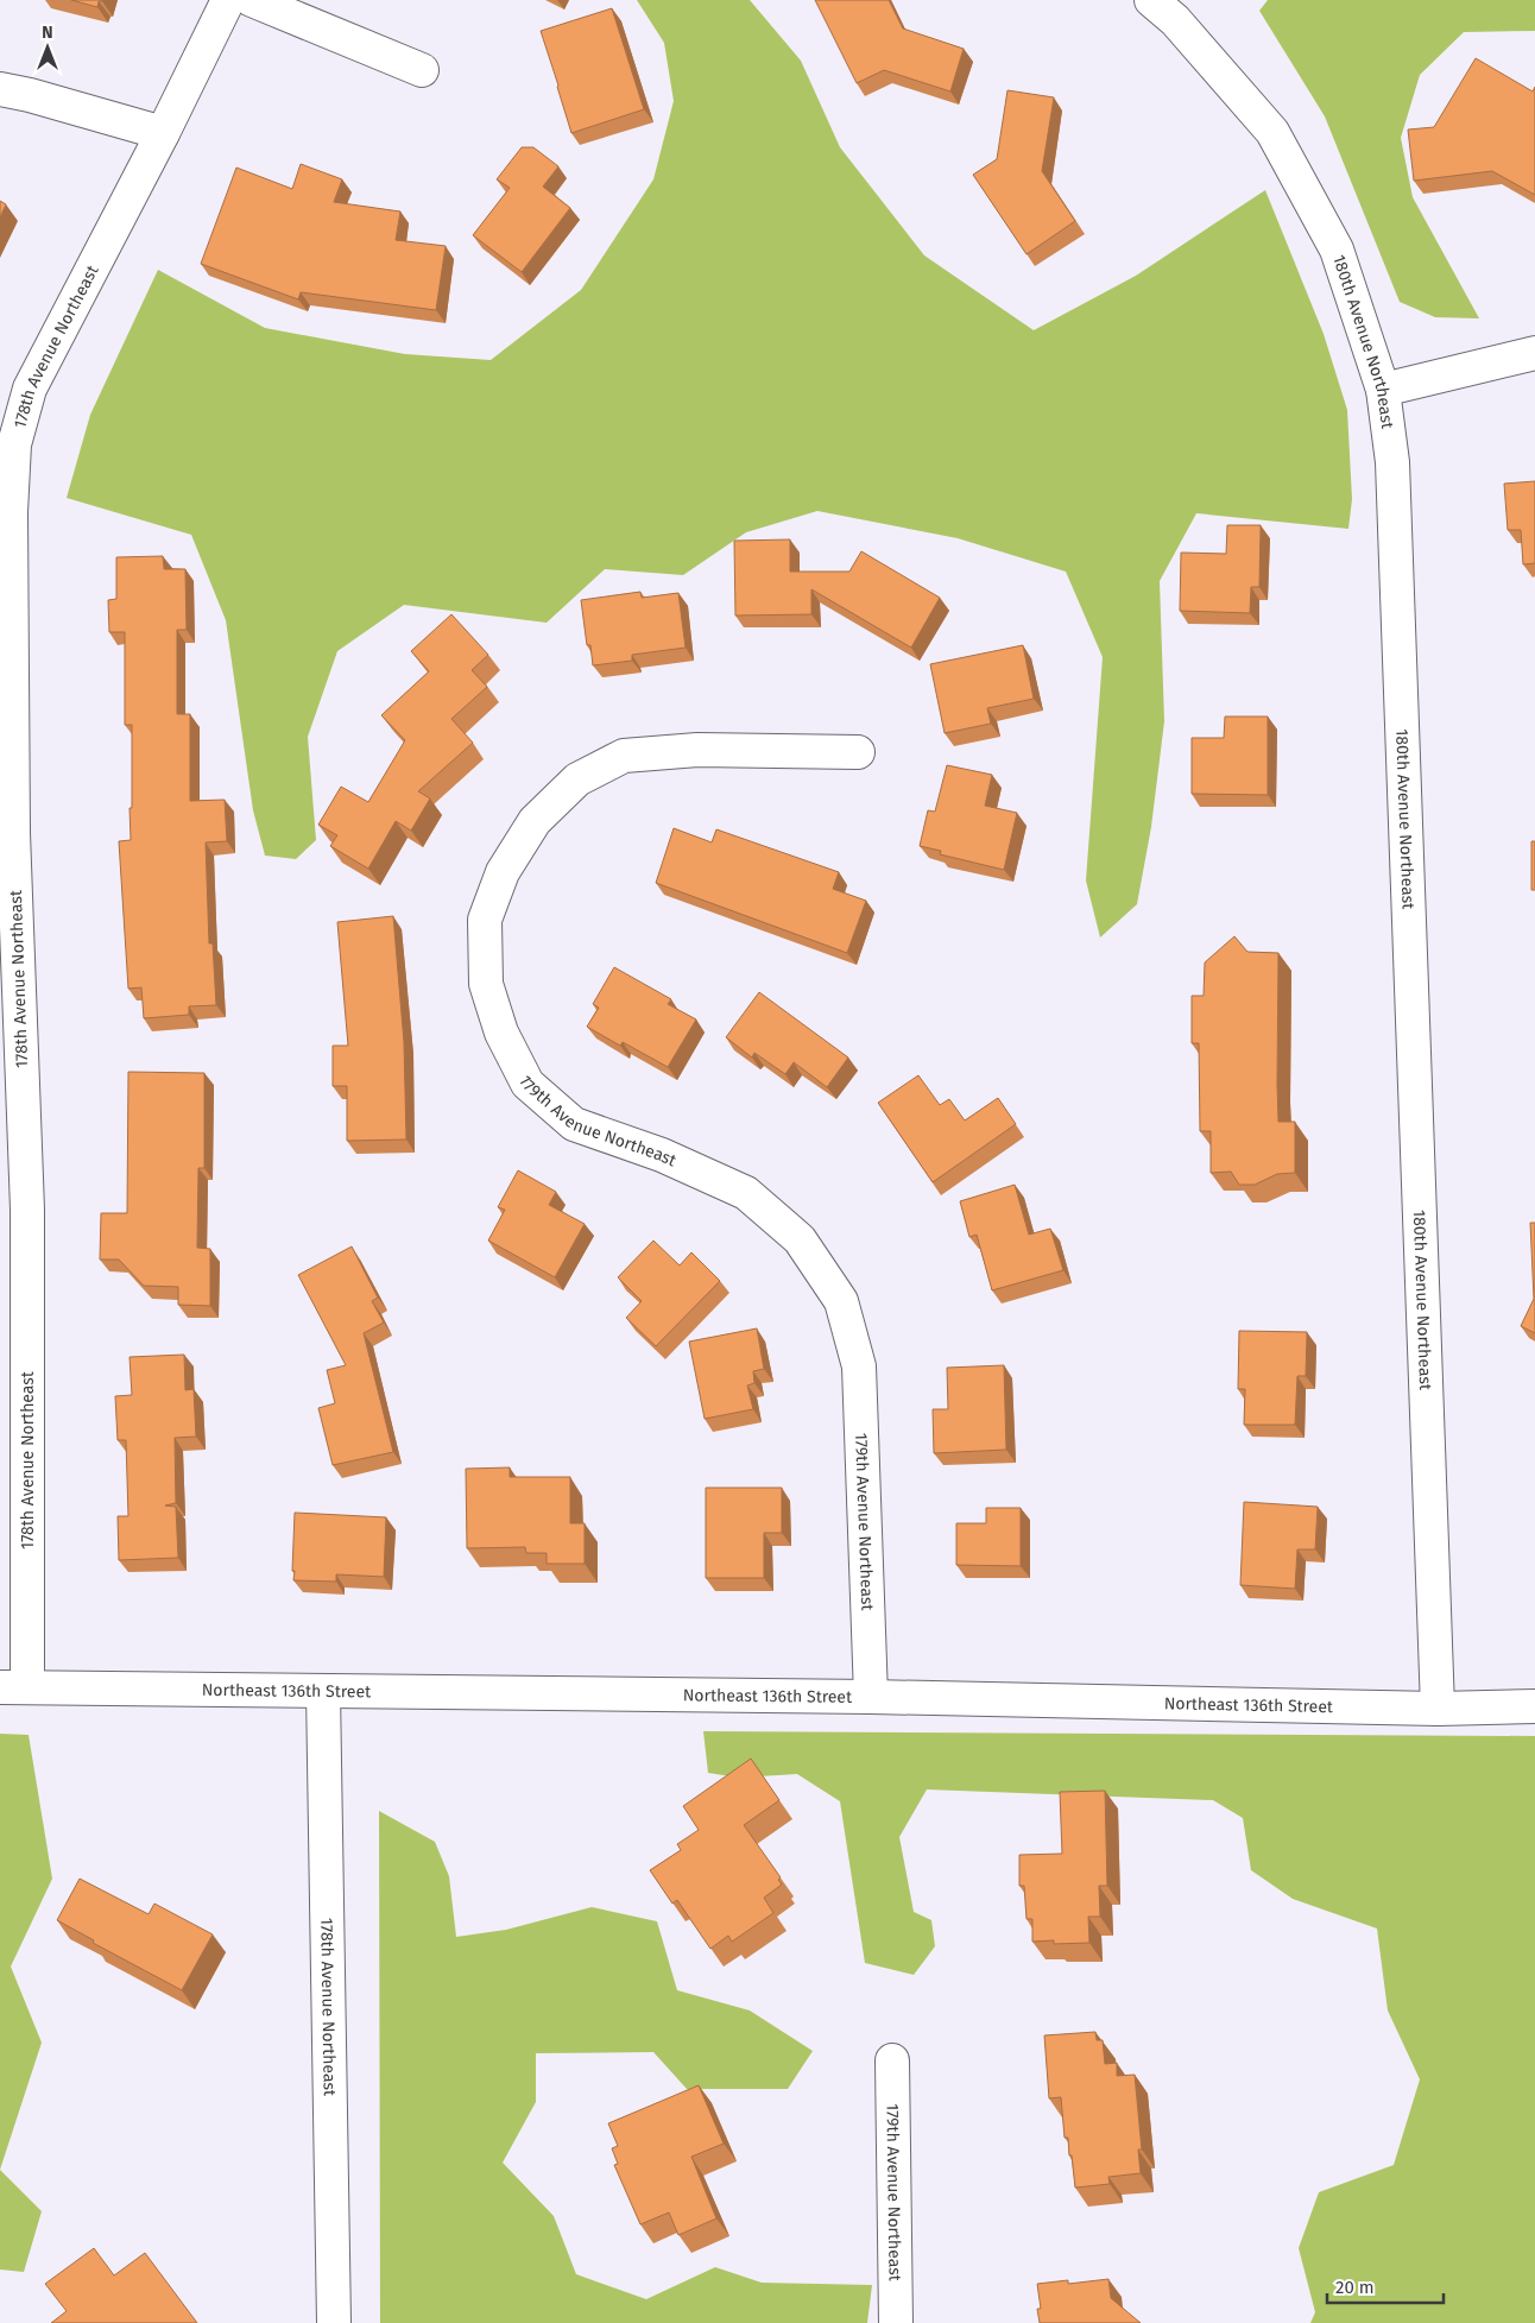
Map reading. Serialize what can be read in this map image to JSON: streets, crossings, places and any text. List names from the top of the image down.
{
  "streets": {
    "street": [
      "180th Avenue Northeast",
      "178th Avenue Northeast",
      "179th Avenue Northeast",
      "Northeast 136th Street"
    ]
  },
  "crossings": [
    ["180th Avenue Northeast", "Northeast 136th Street"],
    ["178th Avenue Northeast", "Northeast 136th Street"],
    ["179th Avenue Northeast", "Northeast 136th Street"]
  ],
  "scale_bar": "20 m",
  "north": "top"
}
